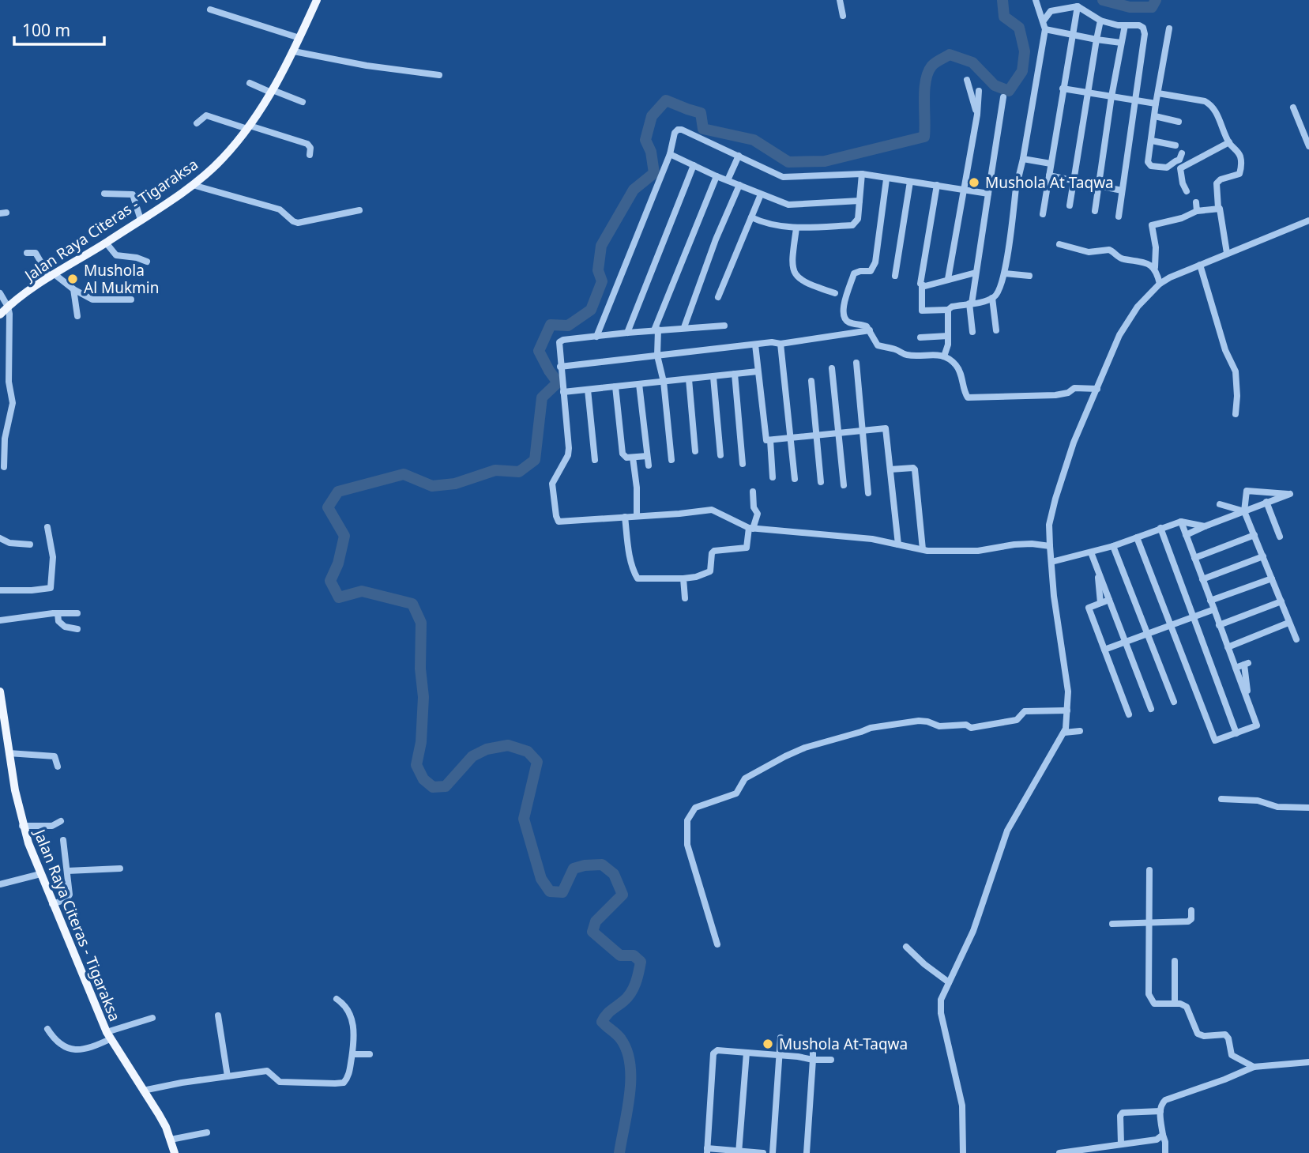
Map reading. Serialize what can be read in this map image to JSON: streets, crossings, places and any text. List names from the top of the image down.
{
  "streets": {
    "main road": ["Jalan Raya Citeras - Tigaraksa"]
  },
  "places": ["Mushola At Taqwa", "Mushola Al Mukmin", "Mushola At-Taqwa"],
  "scale_bar": "100 m"
}
